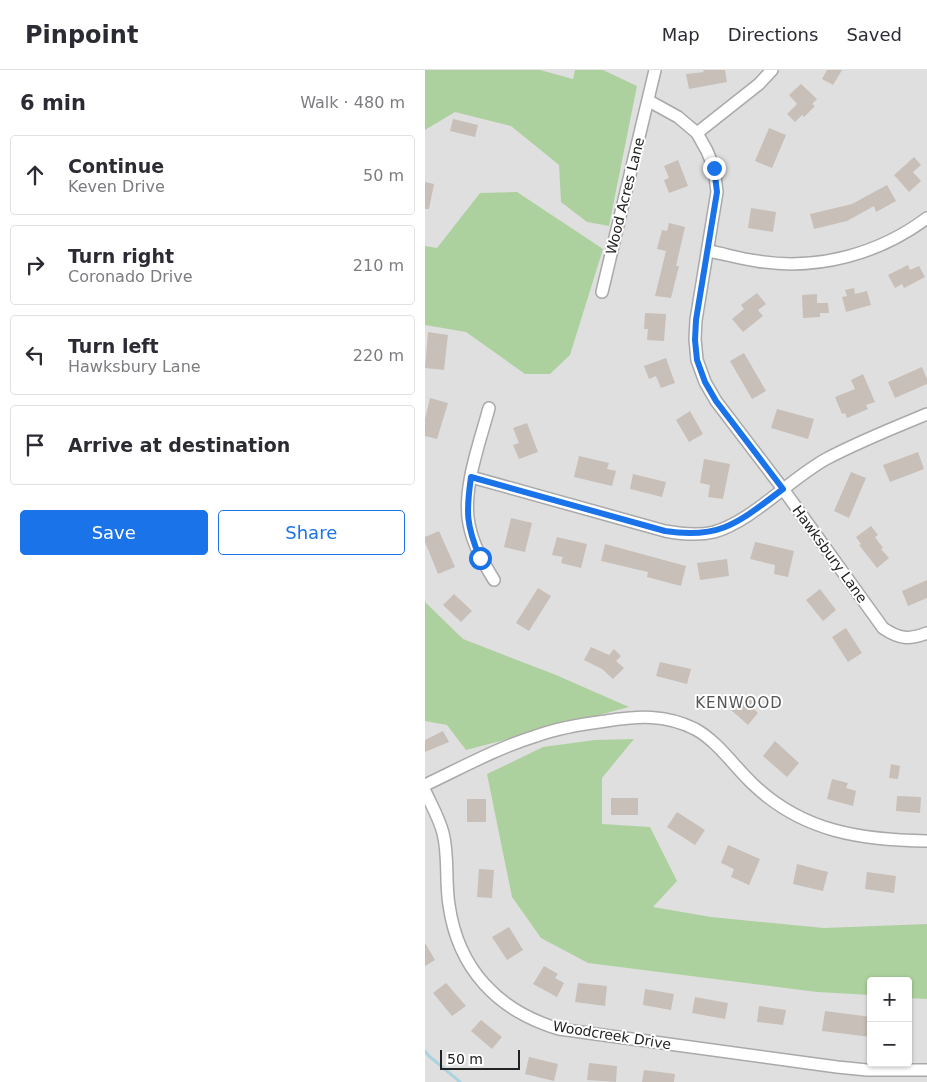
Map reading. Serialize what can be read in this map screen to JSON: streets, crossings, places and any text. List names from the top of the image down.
{
  "streets": {
    "street": ["Wood Acres Lane", "Hawksbury Lane", "Woodcreek Drive"]
  },
  "crossings": [
    ["Wood Acres Lane", "Hawksbury Lane"]
  ],
  "districts": ["KENWOOD"],
  "scale_bar": "50 m",
  "page": {
    "header": "Pinpoint",
    "nav": ["Map", "Directions", "Saved"],
    "heading": ["6 min", "Walk · 480 m"],
    "list": [
      ["Continue", "Keven Drive", "50 m"],
      ["Turn right", "Coronado Drive", "210 m"],
      ["Turn left", "Hawksbury Lane", "220 m"],
      "Arrive at destination"
    ],
    "buttons": ["Save", "Share"],
    "map_buttons": ["+", "−"],
    "scale": "50 m"
  }
}
